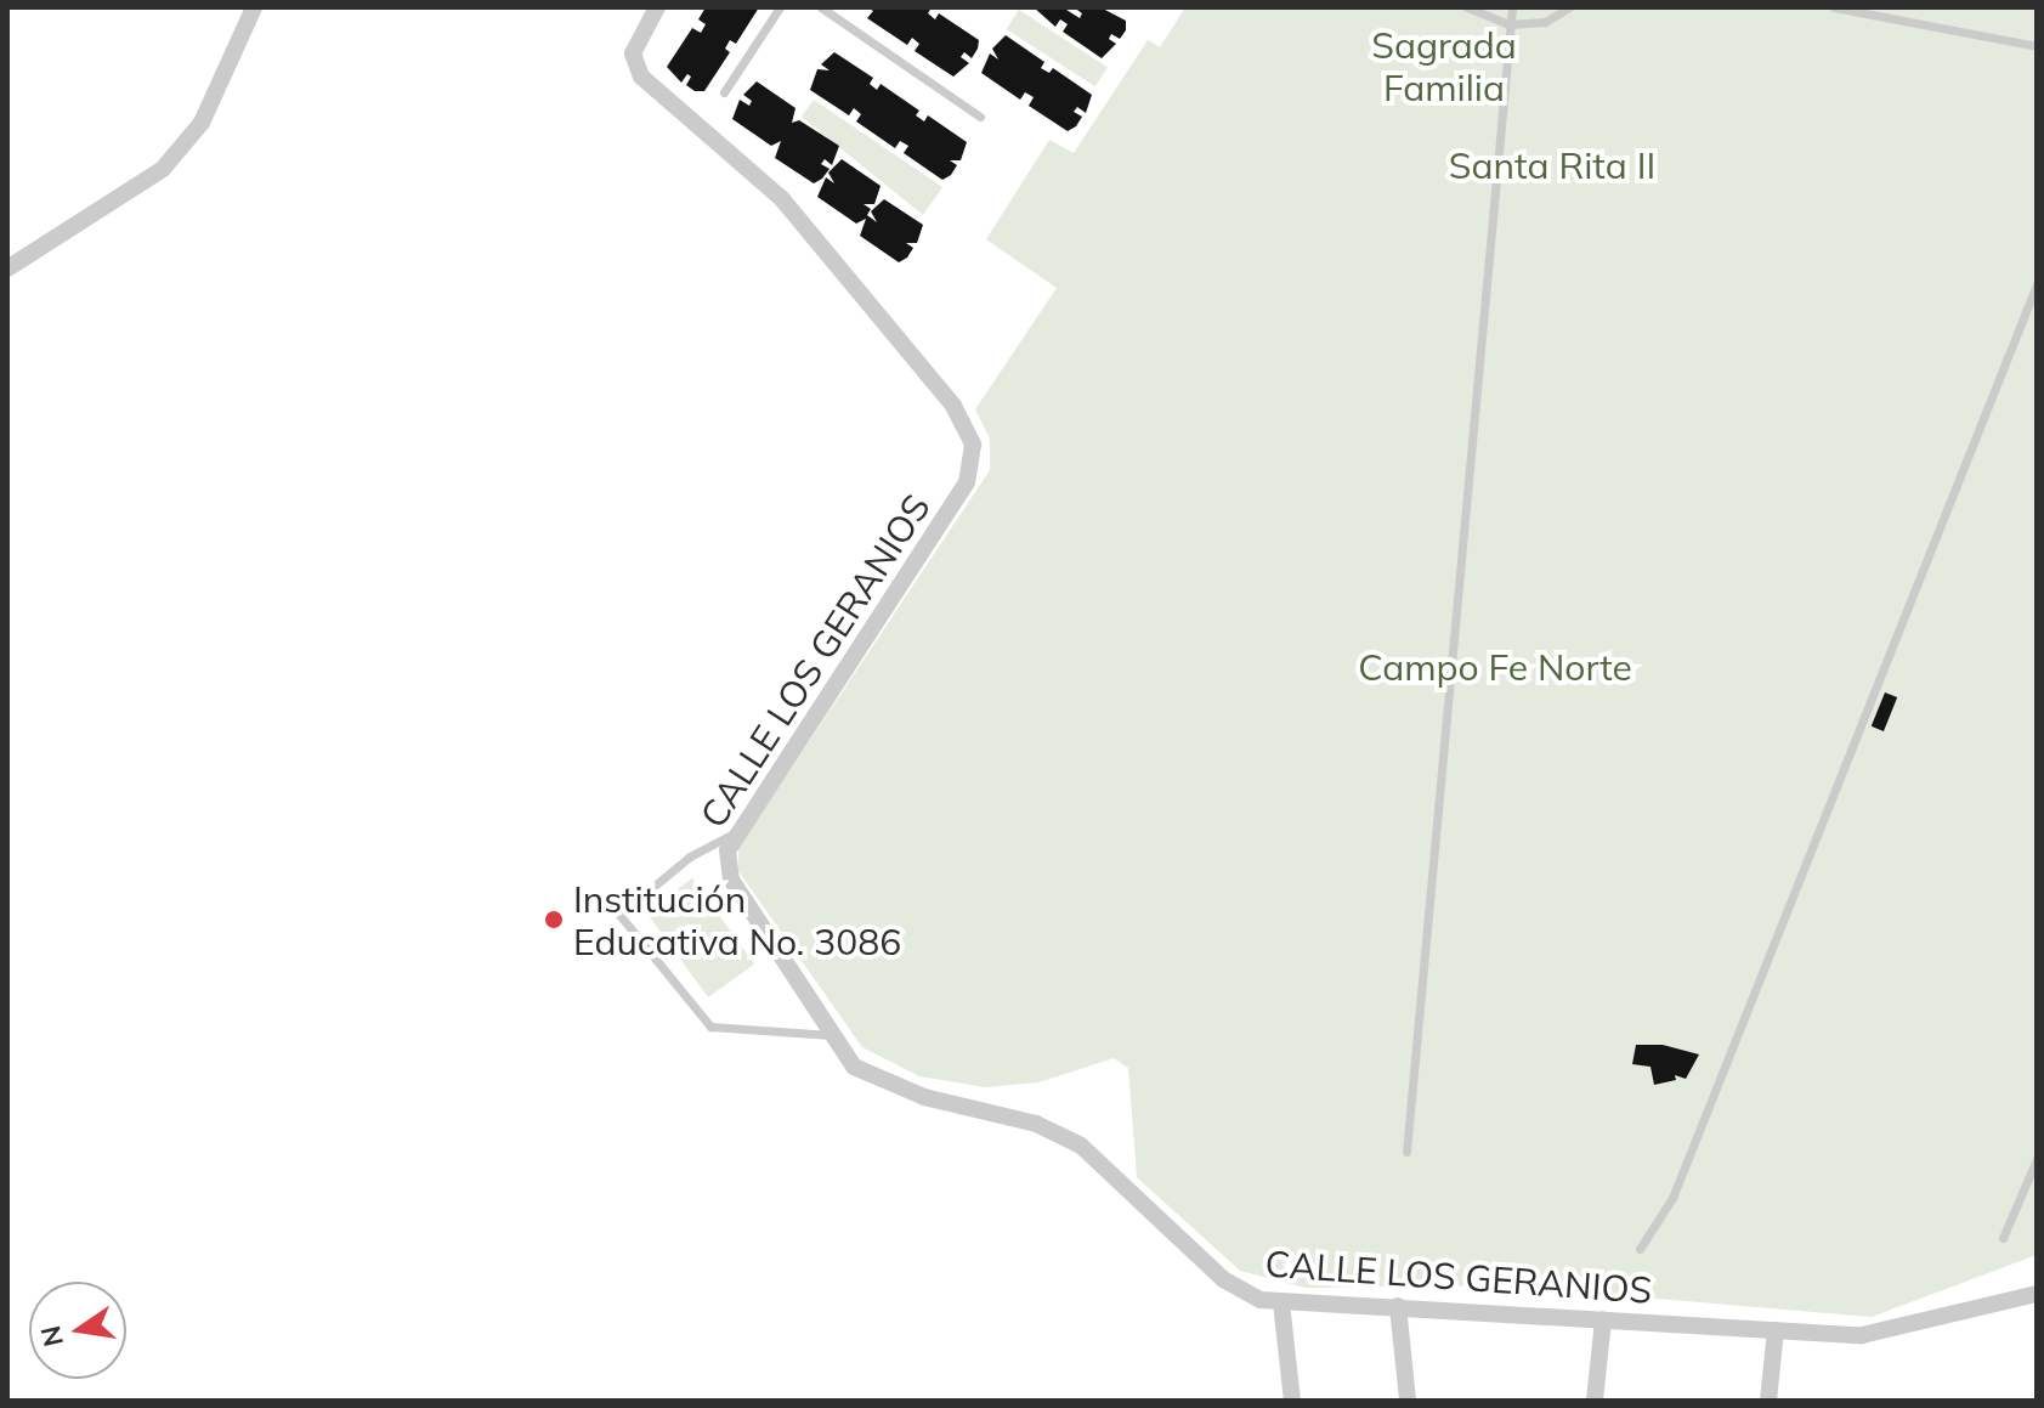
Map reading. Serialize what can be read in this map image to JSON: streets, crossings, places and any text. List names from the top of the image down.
{
  "streets": {
    "street": ["CALLE LOS GERANIOS"]
  },
  "parks": ["Sagrada Familia", "Santa Rita II", "Campo Fe Norte"],
  "places": ["Institución Educativa No. 3086"],
  "north": "left"
}
